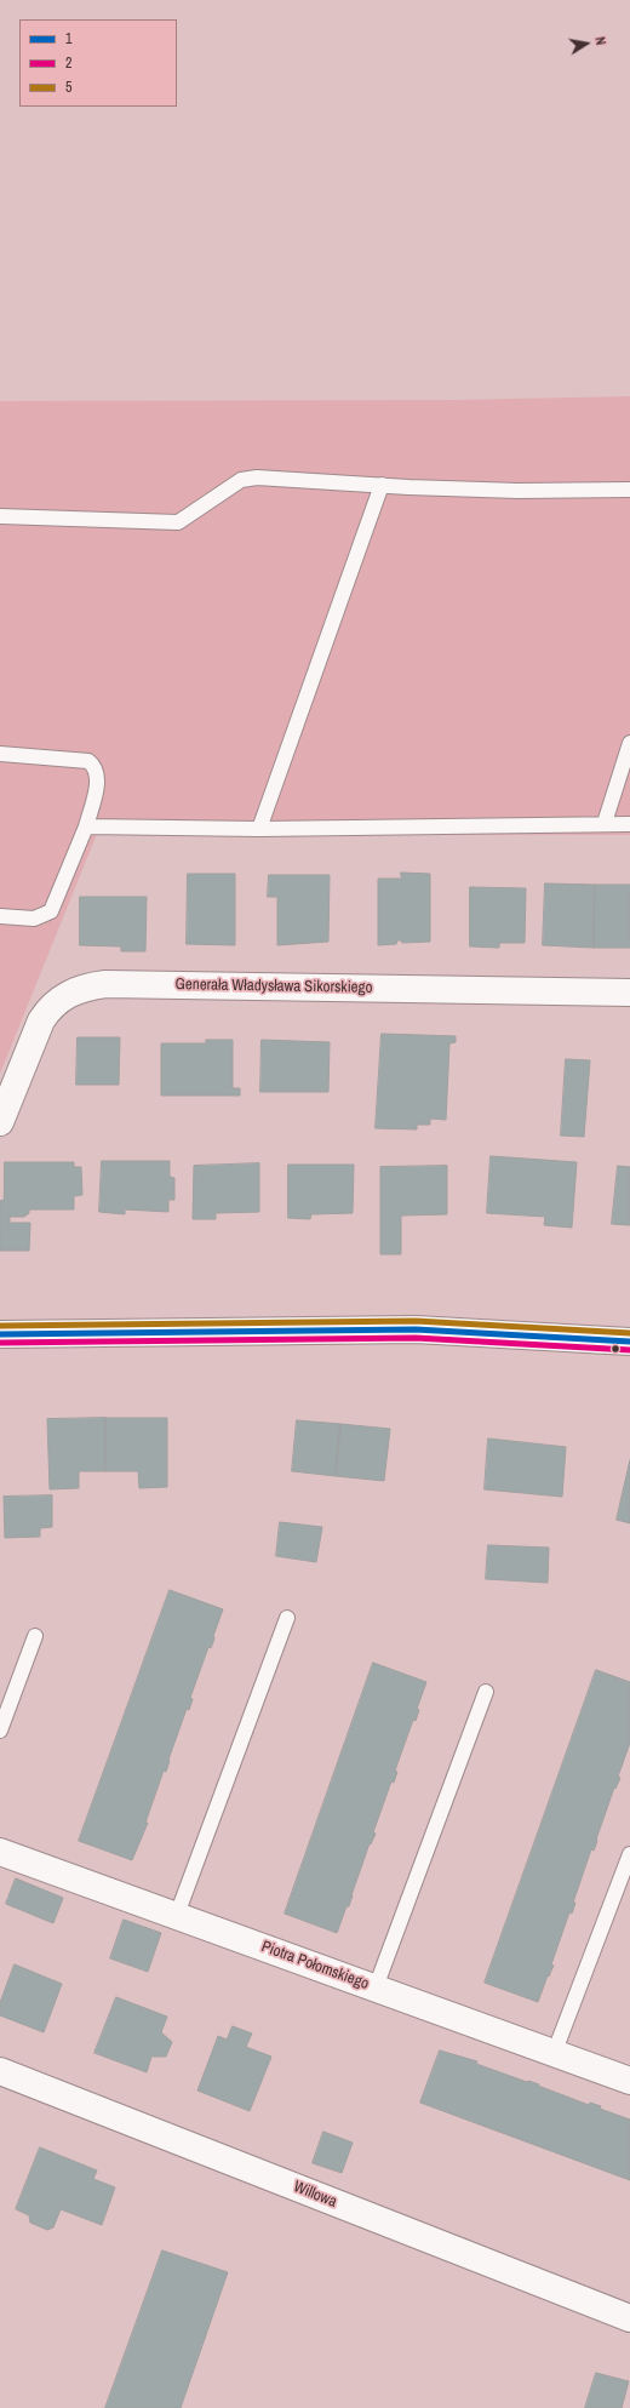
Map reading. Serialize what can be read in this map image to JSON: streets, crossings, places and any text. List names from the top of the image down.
{
  "streets": {
    "street": ["Generała Władysława Sikorskiego", "Piotra Połomskiego", "Willowa"]
  },
  "lines": ["transit line 5", "transit line 1", "transit line 2"],
  "legend": ["1", "2", "5"],
  "north": "right"
}
